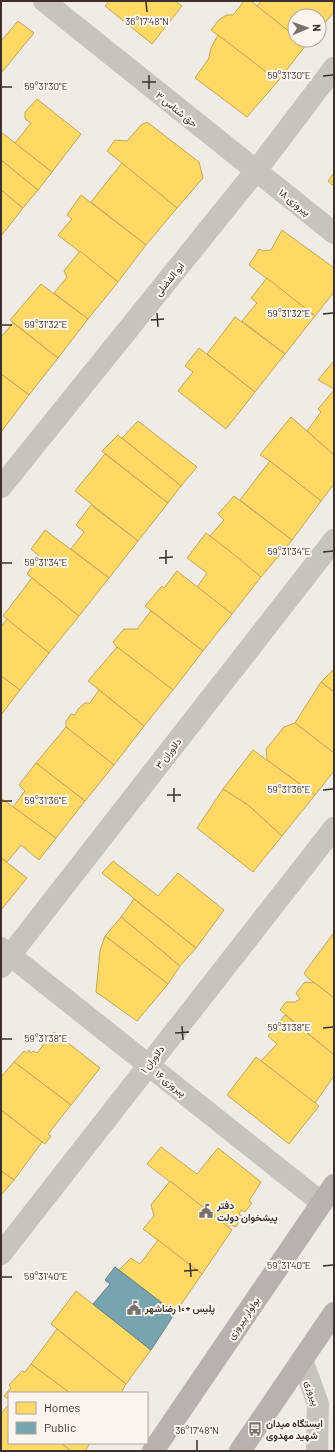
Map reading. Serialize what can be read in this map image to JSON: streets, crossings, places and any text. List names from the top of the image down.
{
  "streets": {
    "main road": ["بولوار پیروزی"],
    "street": [
      "حق شناس ۳",
      "پیروزی ۱۸",
      "ابو الفضلی",
      "دلاوران ۳",
      "دلاوران ۱",
      "پیروزی ۱۶",
      "پیروزی"
    ]
  },
  "crossings": [
    ["حق شناس ۳", "پیروزی ۱۸"],
    ["حق شناس ۳", "ابو الفضلی"],
    ["پیروزی ۱۸", "ابو الفضلی"],
    ["دلاوران ۳", "پیروزی ۱۶"],
    ["دلاوران ۱", "پیروزی ۱۶"],
    ["پیروزی ۱۶", "بولوار پیروزی"]
  ],
  "places": {
    "public building": ["دفتر پیشخوان دولت", "پلیس +۱۰ رضاشهر"],
    "bus stop": ["ایستگاه میدان شهید مهدوی"]
  },
  "legend": ["Homes", "Public"],
  "north": "right",
  "coordinates": [
    "36°17'48\"N",
    "59°31'30\"E",
    "59°31'32\"E",
    "59°31'34\"E",
    "59°31'36\"E",
    "59°31'38\"E",
    "59°31'40\"E"
  ]
}
